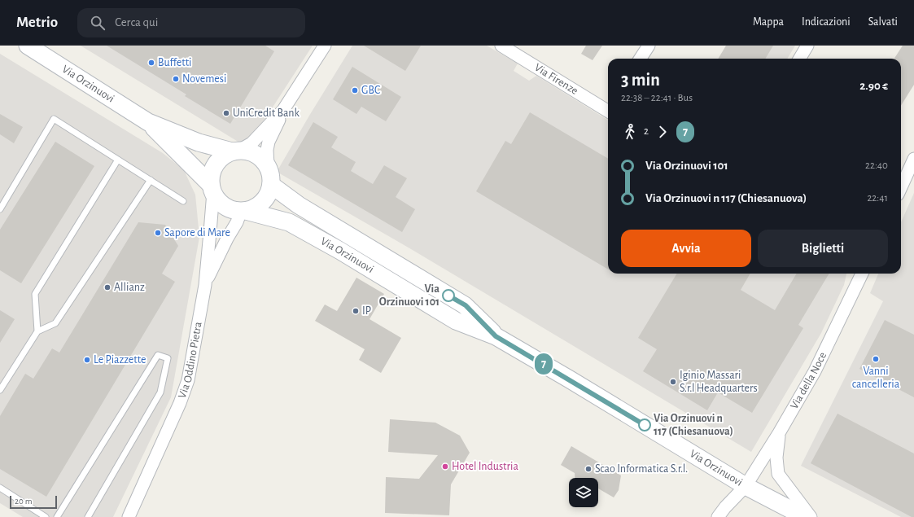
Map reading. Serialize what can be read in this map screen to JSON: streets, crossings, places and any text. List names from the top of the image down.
{
  "streets": {
    "main road": ["Via Orzinuovi"],
    "street": ["Via Firenze", "Via Oddino Pietra", "Via della Noce"]
  },
  "crossings": [
    ["Via Orzinuovi", "Via Oddino Pietra"],
    ["Via Orzinuovi", "Via della Noce"]
  ],
  "places": [
    "Buffetti",
    "Novemesi",
    "GBC",
    "UniCredit Bank",
    "Sapore di Mare",
    "Allianz",
    "Via Orzinuovi 101",
    "IP",
    "Vanni cancelleria",
    "Le Piazzette",
    "Iginio Massari S.r.l Headquarters",
    "Via Orzinuovi n 117 (Chiesanuova)",
    "Hotel Industria",
    "Scao Informatica S.r.l."
  ],
  "lines": ["bus line 7"],
  "scale_bar": "20 m",
  "page": {
    "header": "Metrio",
    "search": "Cerca qui",
    "nav": ["Mappa", "Indicazioni", "Salvati"],
    "on_map": "7",
    "heading": ["3 min", "22:38 – 22:41 · Bus", "2.90 €"],
    "legs": ["2", "7"],
    "list": [
      {
        "name": "Via Orzinuovi 101",
        "value": "22:40"
      },
      {
        "name": "Via Orzinuovi n 117 (Chiesanuova)",
        "value": "22:41"
      }
    ],
    "buttons": ["Avvia", "Biglietti"],
    "scale": "20 m"
  }
}
